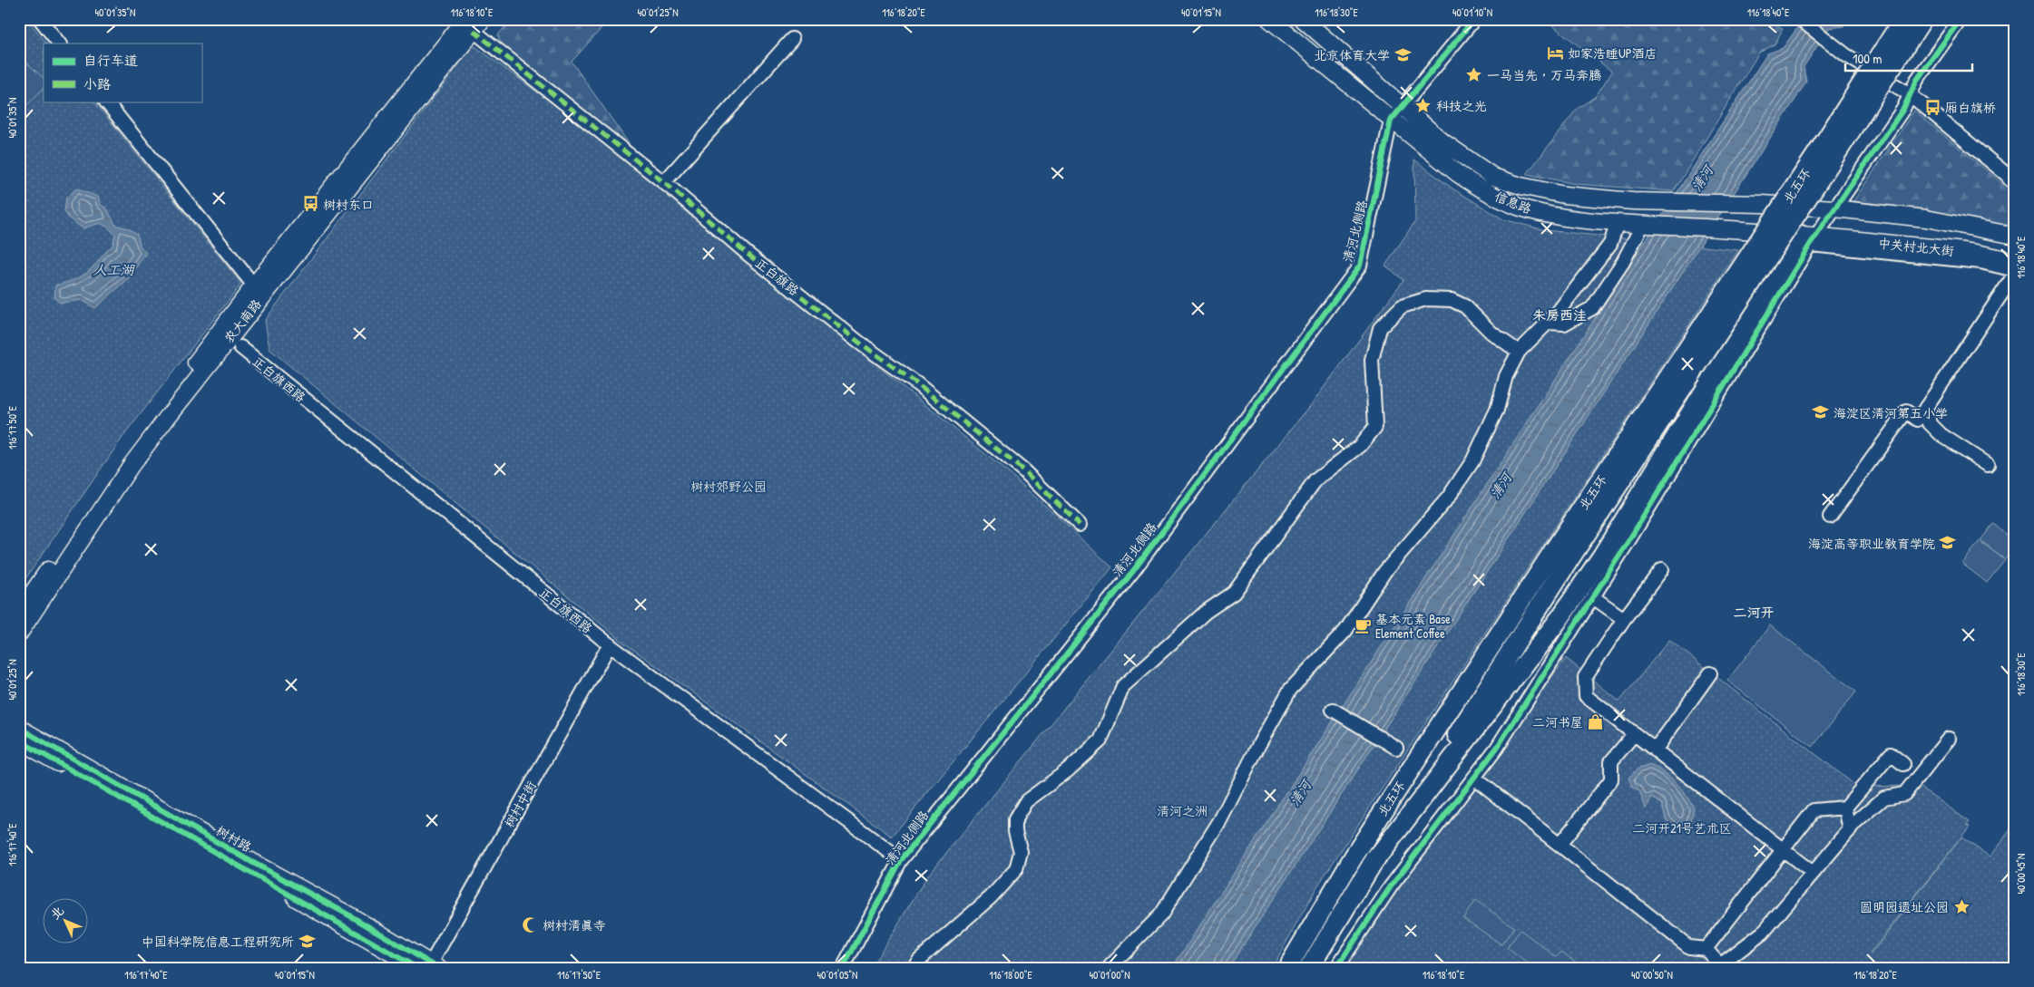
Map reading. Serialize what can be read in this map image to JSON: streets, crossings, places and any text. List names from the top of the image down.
{
  "streets": {
    "highway": ["北五环"],
    "main road": [
      "信息路",
      "中关村北大街",
      "农大南路",
      "树村路"
    ],
    "street": [
      "清河北侧路",
      "正白旗路",
      "正白旗西路",
      "树村中街"
    ]
  },
  "crossings": [
    ["信息路", "清河北侧路"],
    ["信息路", "中关村北大街"],
    ["清河北侧路", "正白旗西路"],
    ["正白旗路", "农大南路"],
    ["正白旗西路", "树村中街"],
    ["树村中街", "树村路"]
  ],
  "districts": ["朱房西洼", "二河开"],
  "water": ["清河", "人工湖"],
  "parks": ["树村郊野公园", "清河之洲", "二河开21号艺术区"],
  "places": {
    "hotel": ["如家浩睡UP酒店"],
    "school or university": [
      "北京体育大学",
      "海淀区清河第五小学",
      "海淀高等职业教育学院",
      "中国科学院信息工程研究所"
    ],
    "place": ["一马当先，万马奔腾", "科技之光", "圆明园遗址公园"],
    "bus stop": ["厢白旗桥", "树村东口"],
    "cafe": ["基本元素 Base Element Coffee"],
    "shop": ["二河书屋"],
    "mosque": ["树村清真寺"]
  },
  "legend": ["自行车道", "小路"],
  "scale_bar": "100 m",
  "north": "top left",
  "coordinates": [
    "40°01'35\"N",
    "116°18'10\"E",
    "40°01'25\"N",
    "116°18'20\"E",
    "40°01'15\"N",
    "116°18'30\"E",
    "40°01'10\"N",
    "116°18'40\"E",
    "116°17'50\"E",
    "116°17'40\"E",
    "40°00'45\"N",
    "40°01'05\"N",
    "116°18'00\"E",
    "40°01'00\"N",
    "40°00'50\"N"
  ]
}
